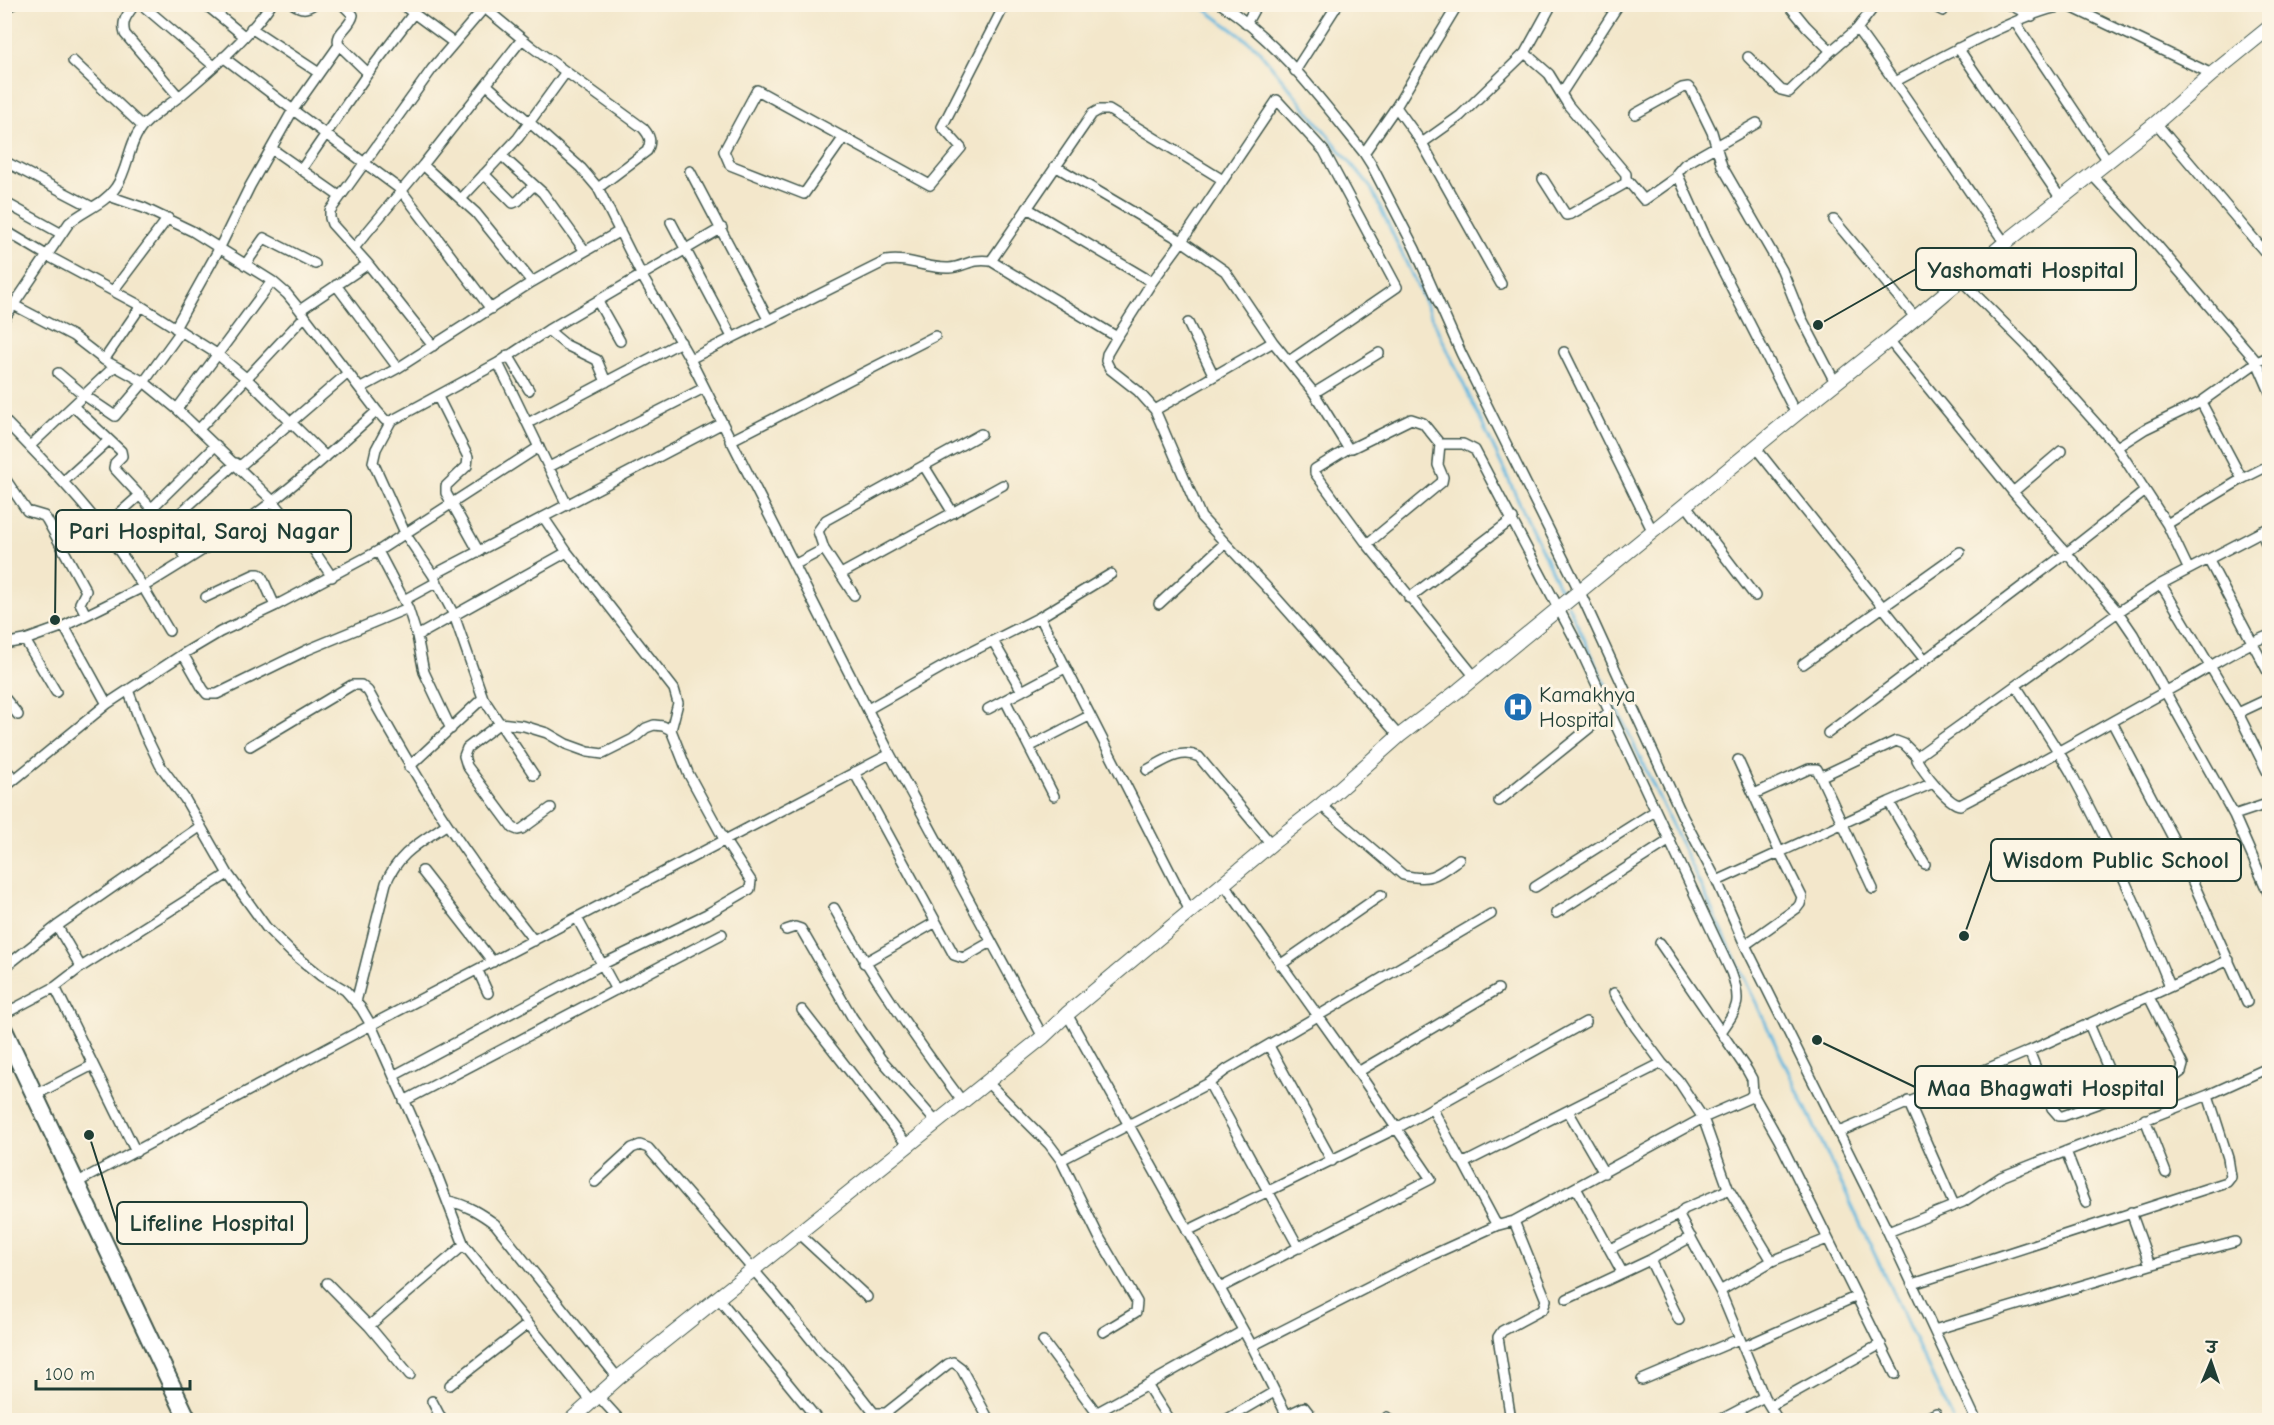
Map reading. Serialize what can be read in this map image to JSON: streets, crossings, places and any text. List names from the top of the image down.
{
  "places": {
    "other": [
      "Yashomati Hospital",
      "Pari Hospital, Saroj Nagar",
      "Wisdom Public School",
      "Maa Bhagwati Hospital",
      "Lifeline Hospital"
    ],
    "hospital": ["Kamakhya Hospital"]
  },
  "scale_bar": "100 m",
  "north": "top"
}
